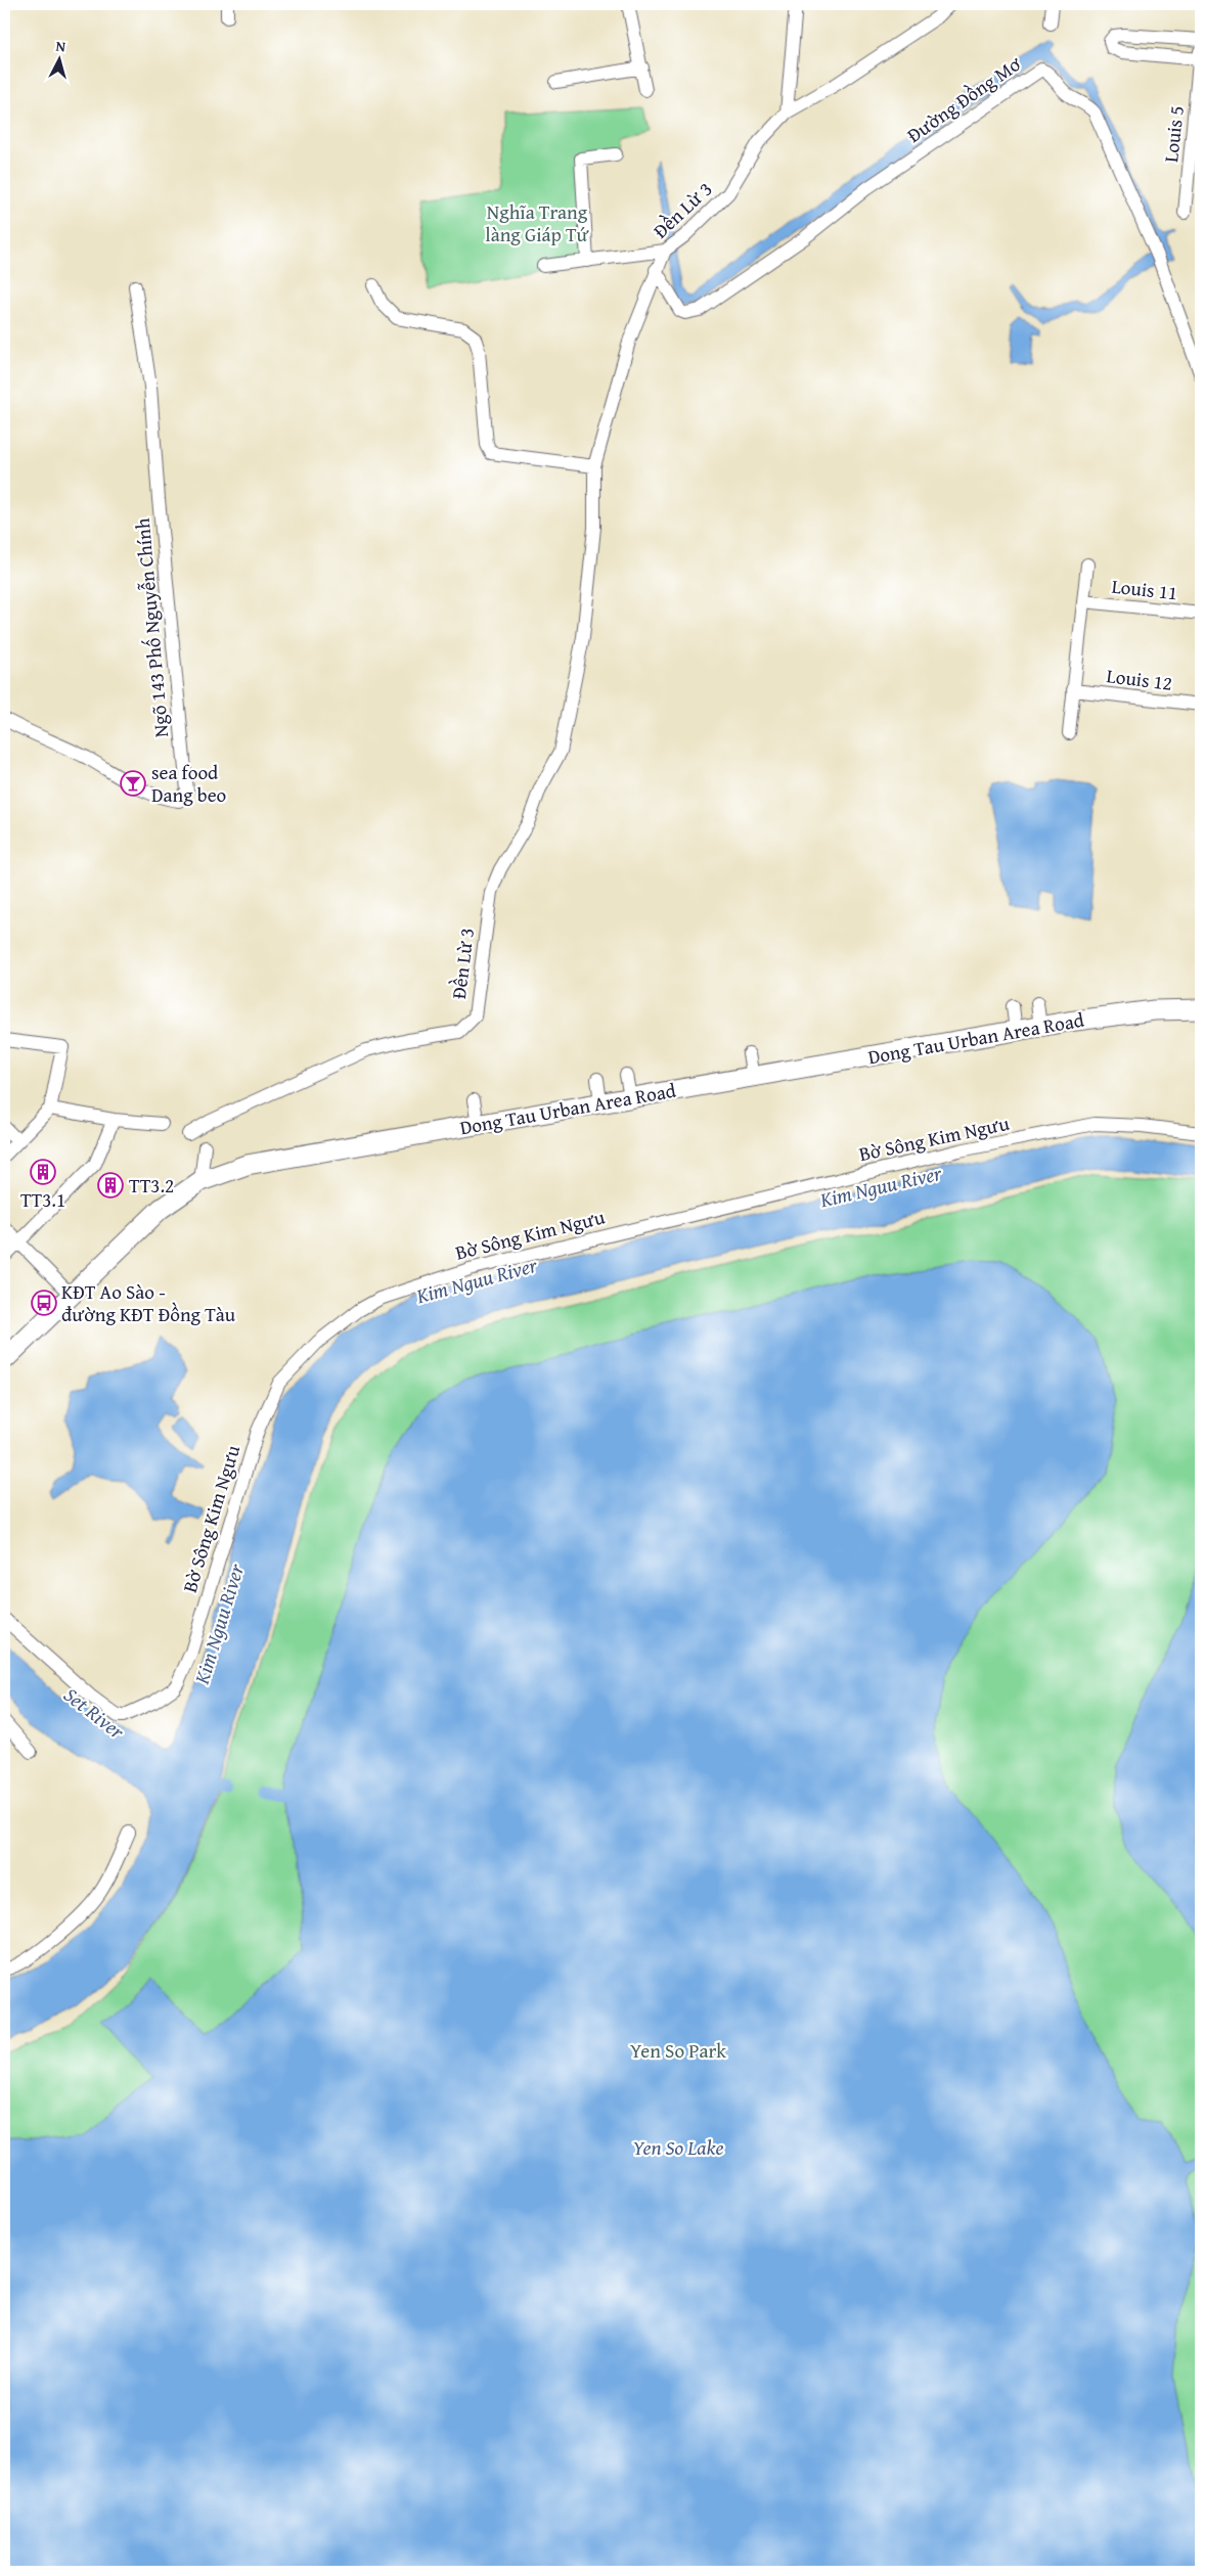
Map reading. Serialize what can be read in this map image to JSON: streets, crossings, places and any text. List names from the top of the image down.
{
  "streets": {
    "main road": ["Dong Tau Urban Area Road"],
    "street": [
      "Đường Đồng Mơ",
      "Louis 5",
      "Đền Lừ 3",
      "Louis 11",
      "Ngõ 143 Phố Nguyễn Chính",
      "Louis 12",
      "Bờ Sông Kim Ngưu"
    ]
  },
  "crossings": [
    ["Đường Đồng Mơ", "Đền Lừ 3"]
  ],
  "water": ["Kim Nguu River", "Set River", "Yen So Lake"],
  "parks": ["Nghĩa Trang làng Giáp Tứ", "Yen So Park"],
  "places": {
    "bar": ["sea food Dang beo"],
    "building": ["TT3.1", "TT3.2"],
    "bus stop": ["KĐT Ao Sào - đường KĐT Đồng Tàu"]
  },
  "north": "top"
}
